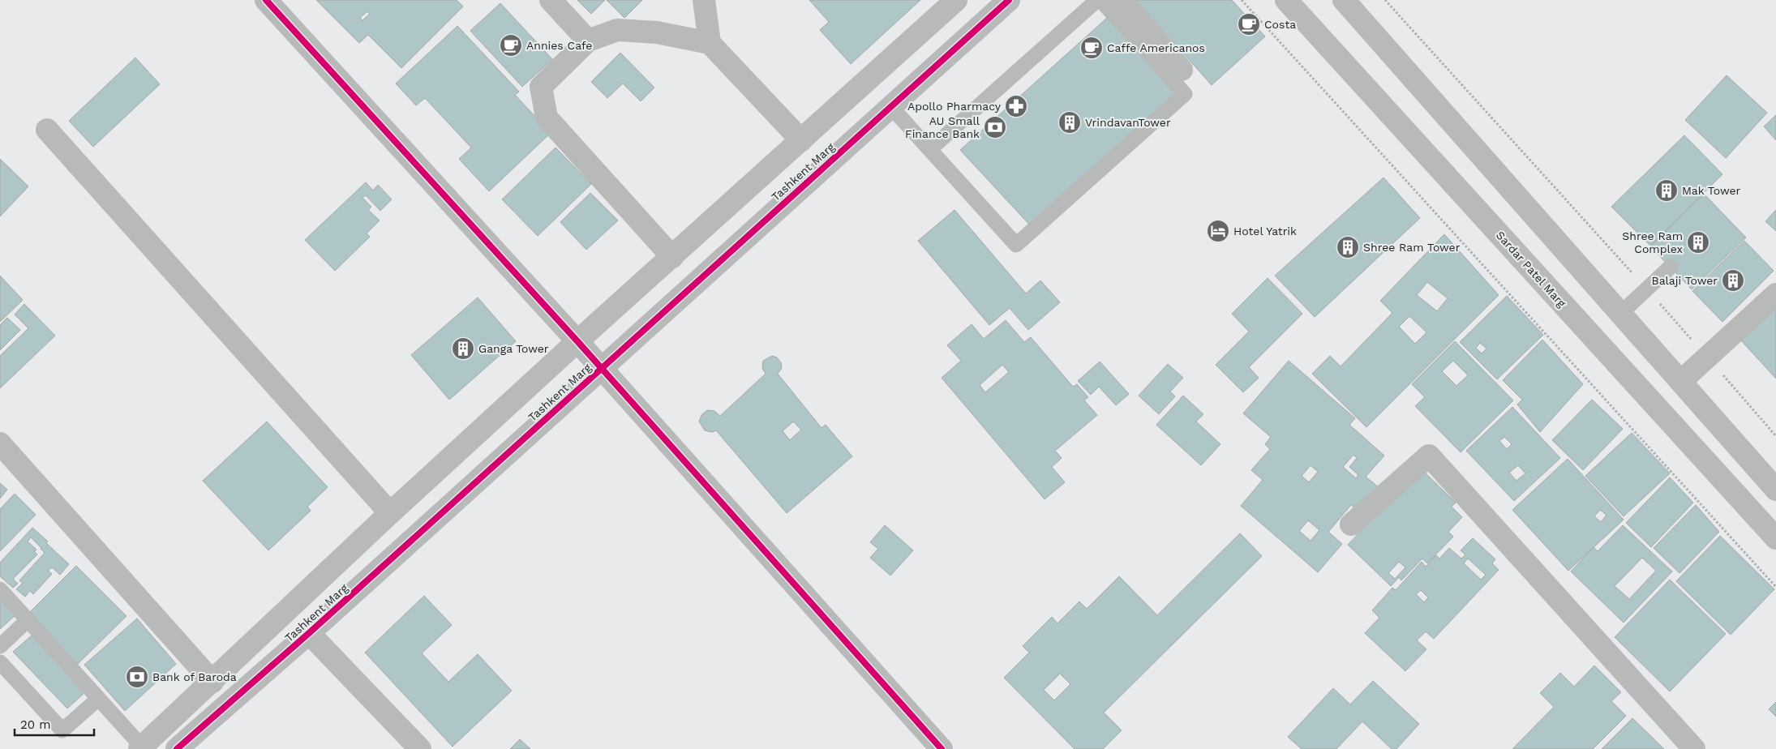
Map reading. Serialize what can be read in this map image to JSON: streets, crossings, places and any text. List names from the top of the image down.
{
  "streets": {
    "street": ["Tashkent Marg", "Sardar Patel Marg"]
  },
  "places": {
    "cafe": ["Costa", "Annies Cafe", "Caffe Americanos"],
    "pharmacy": ["Apollo Pharmacy"],
    "building": [
      "VrindavanTower",
      "Mak Tower",
      "Shree Ram Complex",
      "Shree Ram Tower",
      "Balaji Tower",
      "Ganga Tower"
    ],
    "bank": ["AU Small Finance Bank", "Bank of Baroda"],
    "hotel": ["Hotel Yatrik"]
  },
  "scale_bar": "20 m"
}
